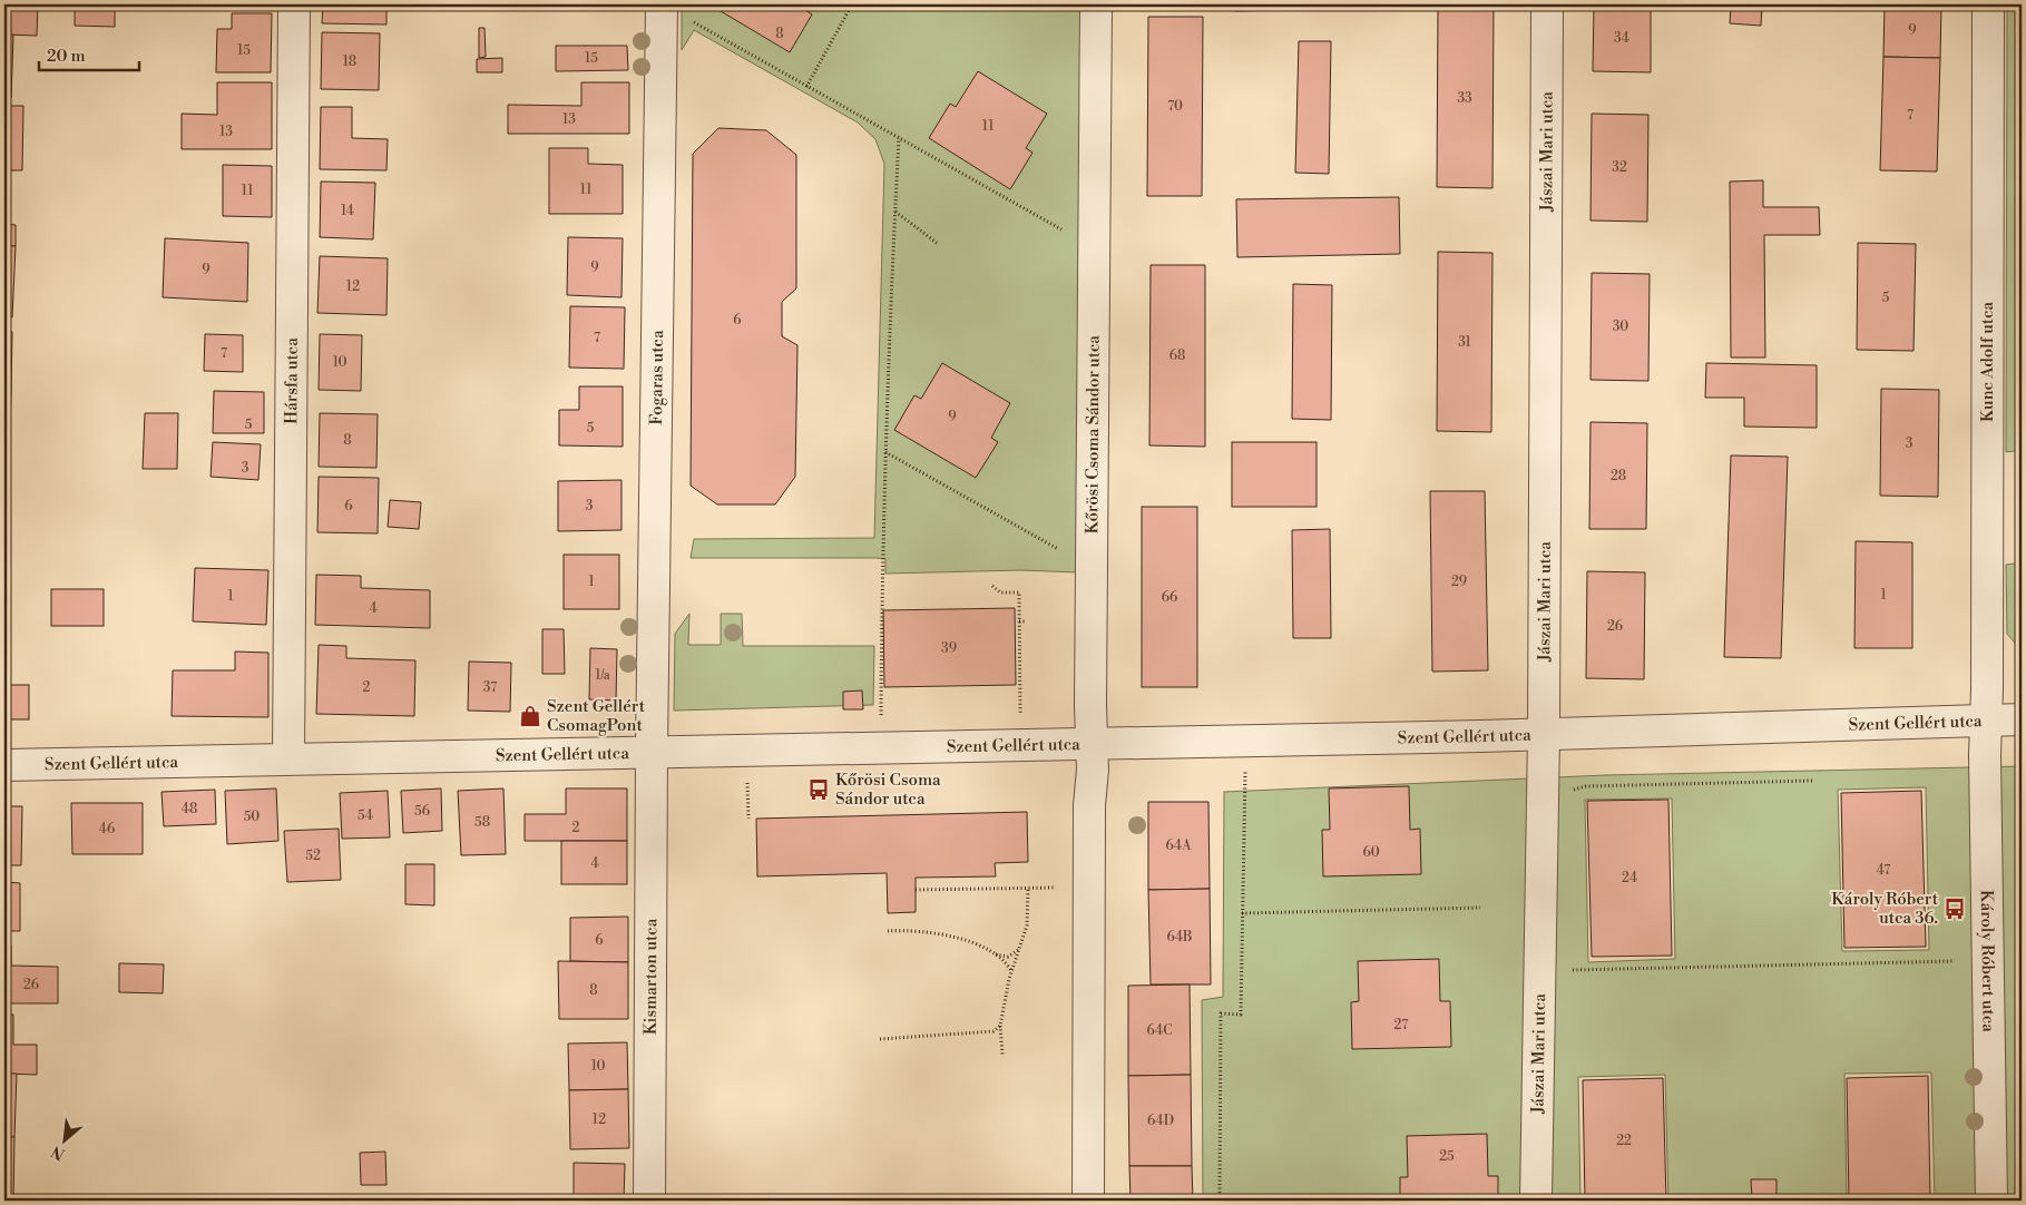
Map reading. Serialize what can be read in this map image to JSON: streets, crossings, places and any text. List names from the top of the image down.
{
  "streets": {
    "street": [
      "Jászai Mari utca",
      "Kunc Adolf utca",
      "Fogaras utca",
      "Hársfa utca",
      "Kőrösi Csoma Sándor utca",
      "Szent Gellért utca",
      "Károly Róbert utca",
      "Kismarton utca"
    ]
  },
  "crossings": [
    ["Jászai Mari utca", "Szent Gellért utca"],
    ["Kunc Adolf utca", "Szent Gellért utca"],
    ["Kunc Adolf utca", "Károly Róbert utca"],
    ["Fogaras utca", "Szent Gellért utca"],
    ["Fogaras utca", "Kismarton utca"],
    ["Hársfa utca", "Szent Gellért utca"],
    ["Kőrösi Csoma Sándor utca", "Szent Gellért utca"],
    ["Szent Gellért utca", "Károly Róbert utca"],
    ["Szent Gellért utca", "Kismarton utca"]
  ],
  "places": {
    "shop": ["Szent Gellért CsomagPont"],
    "bus stop": ["Kőrösi Csoma Sándor utca", "Károly Róbert utca 36."]
  },
  "house_numbers": [
    "9",
    "8",
    "34",
    "15",
    "15",
    "18",
    "33",
    "70",
    "7",
    "13",
    "11",
    "13",
    "32",
    "11",
    "11",
    "14",
    "9",
    "9",
    "12",
    "5",
    "6",
    "30",
    "7",
    "31",
    "7",
    "68",
    "10",
    "9",
    "5",
    "5",
    "8",
    "3",
    "3",
    "28",
    "6",
    "3",
    "1",
    "29",
    "1",
    "1",
    "66",
    "4",
    "26",
    "39",
    "1/a",
    "2",
    "37",
    "48",
    "56",
    "54",
    "50",
    "58",
    "2",
    "46",
    "64A",
    "60",
    "52",
    "4",
    "47",
    "24",
    "64B",
    "6",
    "26",
    "8",
    "27",
    "64C",
    "10",
    "12",
    "64D",
    "22",
    "25"
  ],
  "scale_bar": "20 m",
  "north": "bottom left"
}
